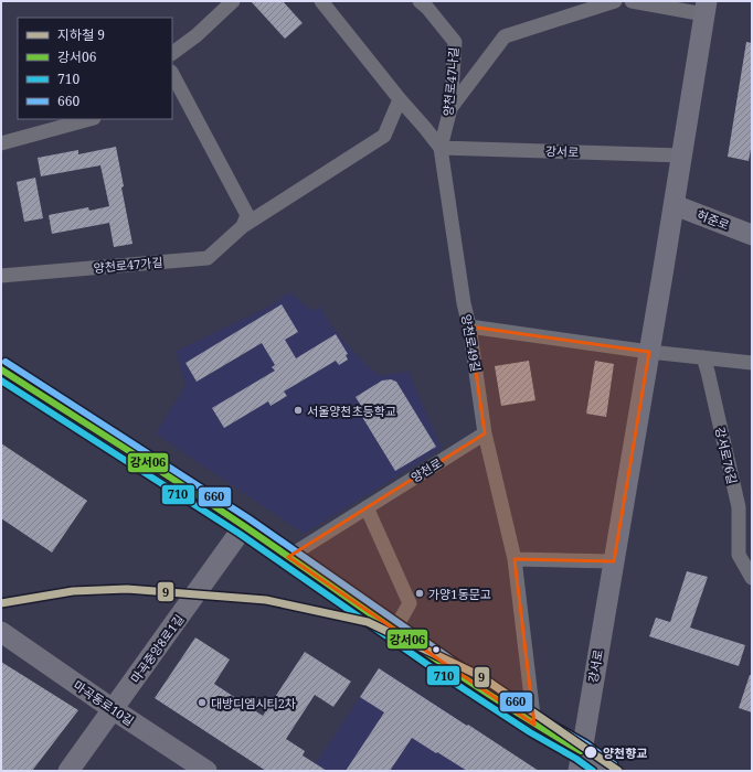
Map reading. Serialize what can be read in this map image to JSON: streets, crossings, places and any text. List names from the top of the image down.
{
  "streets": {
    "main road": [
      "강서로",
      "허준로",
      "마곡중앙8로1길",
      "마곡동로10길"
    ],
    "street": [
      "양천로47나길",
      "양천로47가길",
      "양천로49길",
      "강서로76길",
      "양천로"
    ]
  },
  "crossings": [
    ["양천로47나길", "강서로"],
    ["양천로47나길", "양천로49길"],
    ["강서로", "허준로"],
    ["강서로", "양천로49길"],
    ["양천로47가길", "양천로49길"],
    ["양천로49길", "양천로"],
    ["마곡중앙8로1길", "마곡동로10길"]
  ],
  "places": [
    "서울양천초등학교",
    "가양1동문고",
    "대방디엠시티2차",
    "양천향교"
  ],
  "lines": [
    "transit line 660",
    "transit line 강서06",
    "transit line 710",
    "metro line 9"
  ],
  "legend": [
    "지하철 9",
    "강서06",
    "710",
    "660"
  ]
}
